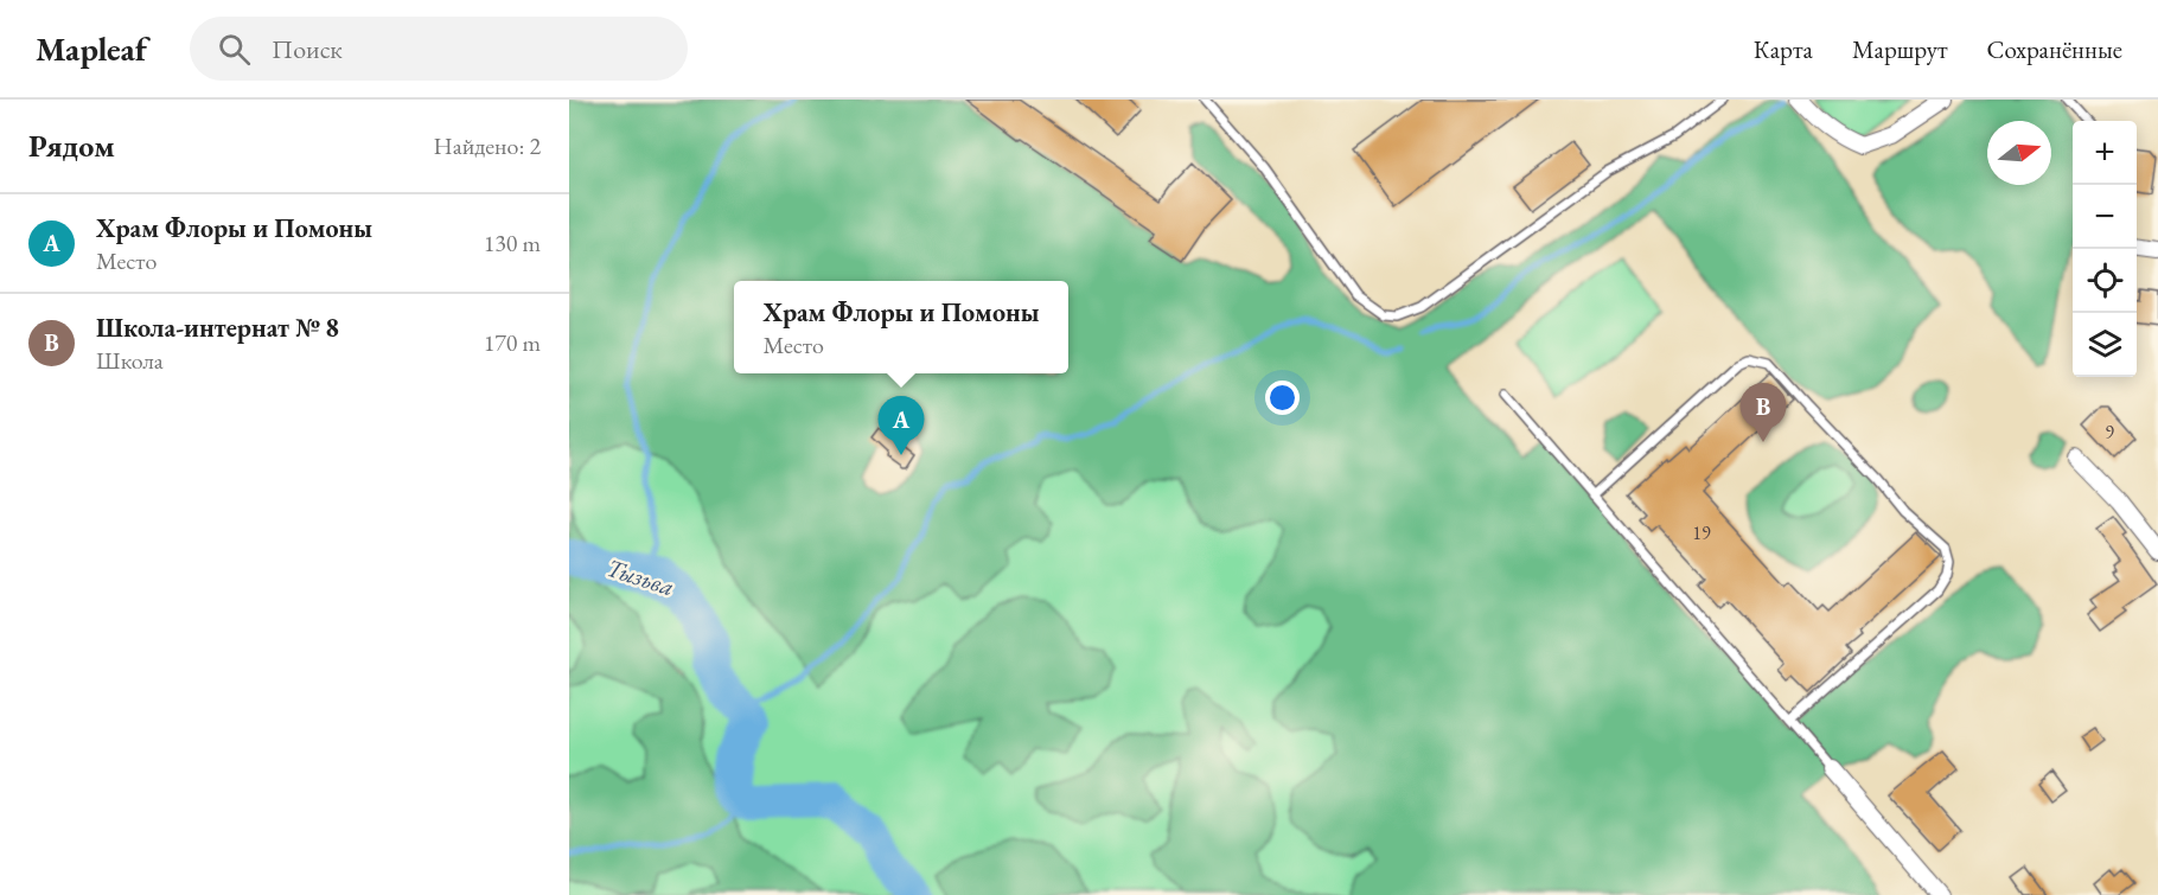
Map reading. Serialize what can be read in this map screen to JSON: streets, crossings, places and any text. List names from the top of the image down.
{
  "water": ["Тызьва"],
  "house_numbers": ["9", "19"],
  "north": "right",
  "page": {
    "header": "Mapleaf",
    "search": "Поиск",
    "nav": ["Карта", "Маршрут", "Сохранённые"],
    "heading": ["Рядом", "Найдено: 2"],
    "map_buttons": ["+", "−"],
    "list": [
      {
        "mark": "A",
        "name": "Храм Флоры и Помоны",
        "note": "Место",
        "value": "130 m"
      },
      {
        "mark": "B",
        "name": "Школа-интернат № 8",
        "note": "Школа",
        "value": "170 m"
      }
    ],
    "popup": ["Храм Флоры и Помоны", "Место"],
    "pins": ["B", "A"]
  }
}
